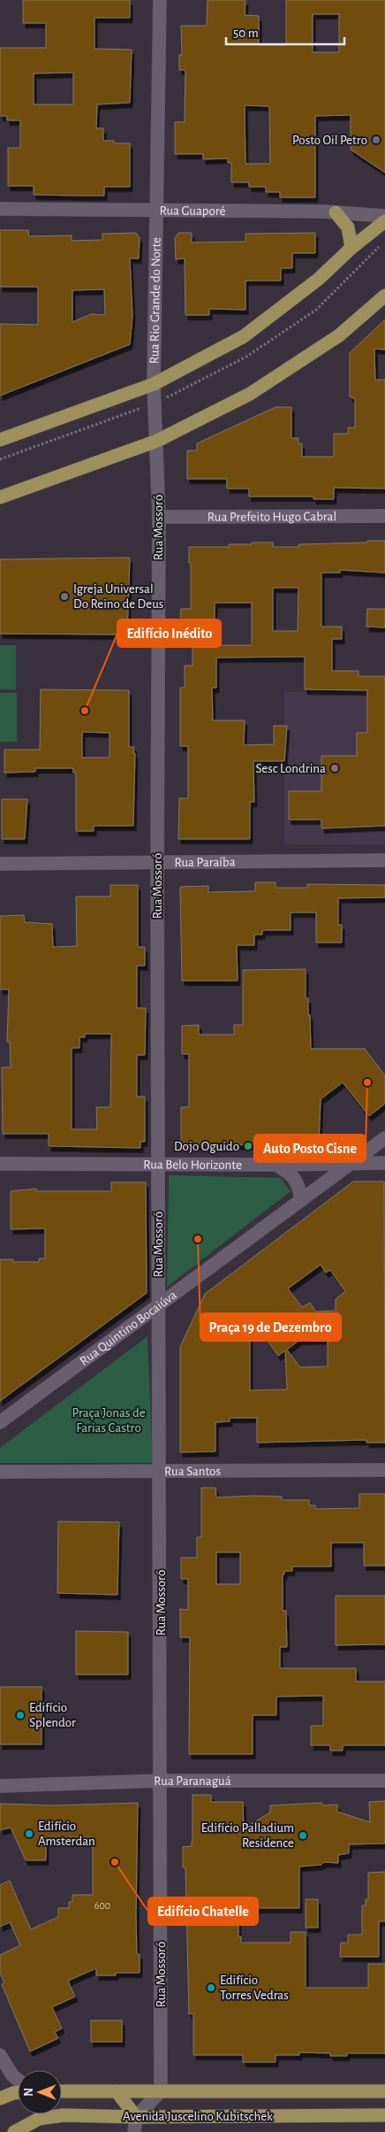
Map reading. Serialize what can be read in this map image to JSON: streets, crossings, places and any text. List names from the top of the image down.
{
  "streets": {
    "main road": ["Avenida Juscelino Kubitschek"],
    "street": [
      "Rua Guaporé",
      "Rua Rio Grande do Norte",
      "Rua Prefeito Hugo Cabral",
      "Rua Mossoró",
      "Rua Paraíba",
      "Rua Belo Horizonte",
      "Rua Quintino Bocaiúva",
      "Rua Santos",
      "Rua Paranaguá"
    ]
  },
  "crossings": [
    ["Rua Guaporé", "Rua Rio Grande do Norte"],
    ["Rua Rio Grande do Norte", "Rua Mossoró"],
    ["Rua Prefeito Hugo Cabral", "Rua Mossoró"],
    ["Rua Mossoró", "Rua Paraíba"],
    ["Rua Mossoró", "Rua Belo Horizonte"],
    ["Rua Mossoró", "Rua Quintino Bocaiúva"],
    ["Rua Mossoró", "Rua Santos"],
    ["Rua Mossoró", "Rua Paranaguá"],
    ["Rua Mossoró", "Avenida Juscelino Kubitschek"],
    ["Rua Belo Horizonte", "Rua Quintino Bocaiúva"]
  ],
  "parks": ["Praça Jonas de Farias Castro"],
  "places": [
    "Posto Oil Petro",
    "Igreja Universal Do Reino de Deus",
    "Edifício Inédito",
    "Sesc Londrina",
    "Auto Posto Cisne",
    "Dojo Oguido",
    "Praça 19 de Dezembro",
    "Edifício Splendor",
    "Edifício Amsterdan",
    "Edifício Palladium Residence",
    "Edifício Chatelle",
    "Edifício Torres Vedras"
  ],
  "house_numbers": ["600"],
  "scale_bar": "50 m",
  "north": "left"
}
